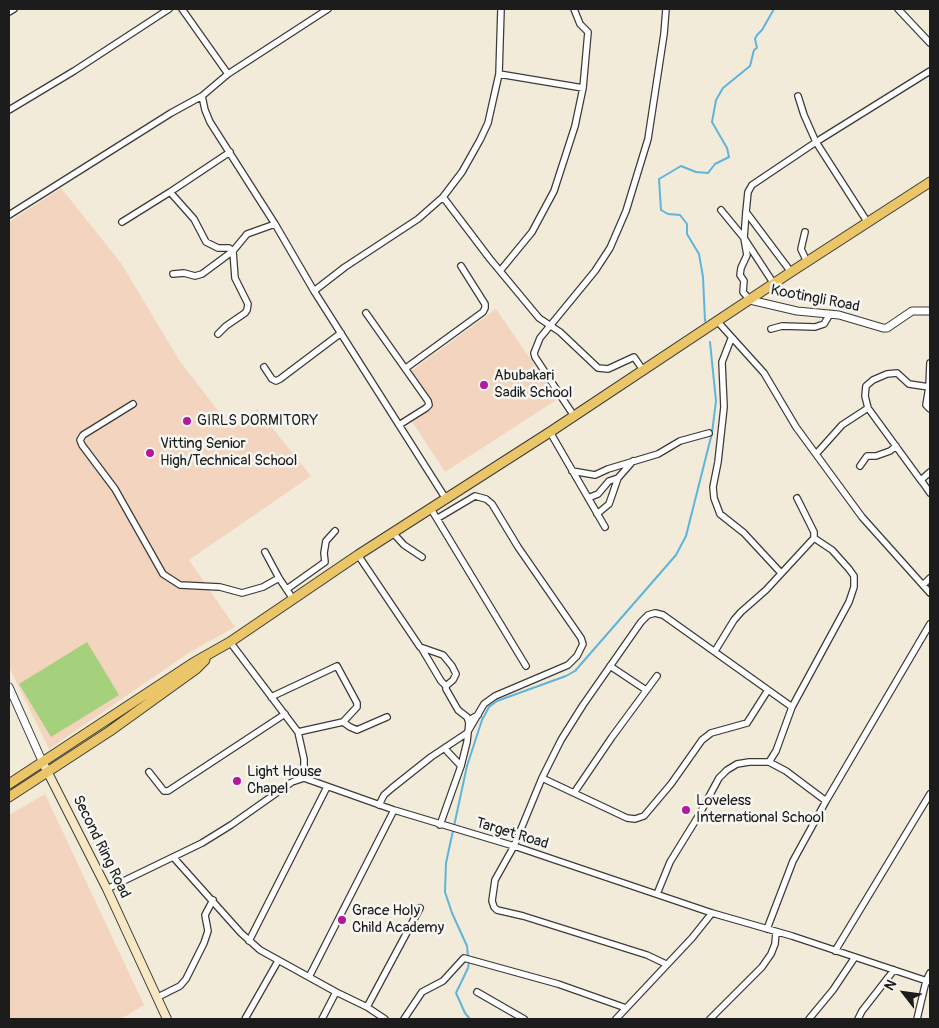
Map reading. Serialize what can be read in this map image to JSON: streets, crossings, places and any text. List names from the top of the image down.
{
  "streets": {
    "main road": ["Second Ring Road"],
    "street": ["Kootingli Road", "Target Road"]
  },
  "places": [
    "Abubakari Sadik School",
    "GIRLS DORMITORY",
    "Vitting Senior High/Technical School",
    "Light House Chapel",
    "Loveless International School",
    "Grace Holy Child Academy"
  ],
  "north": "top left"
}
